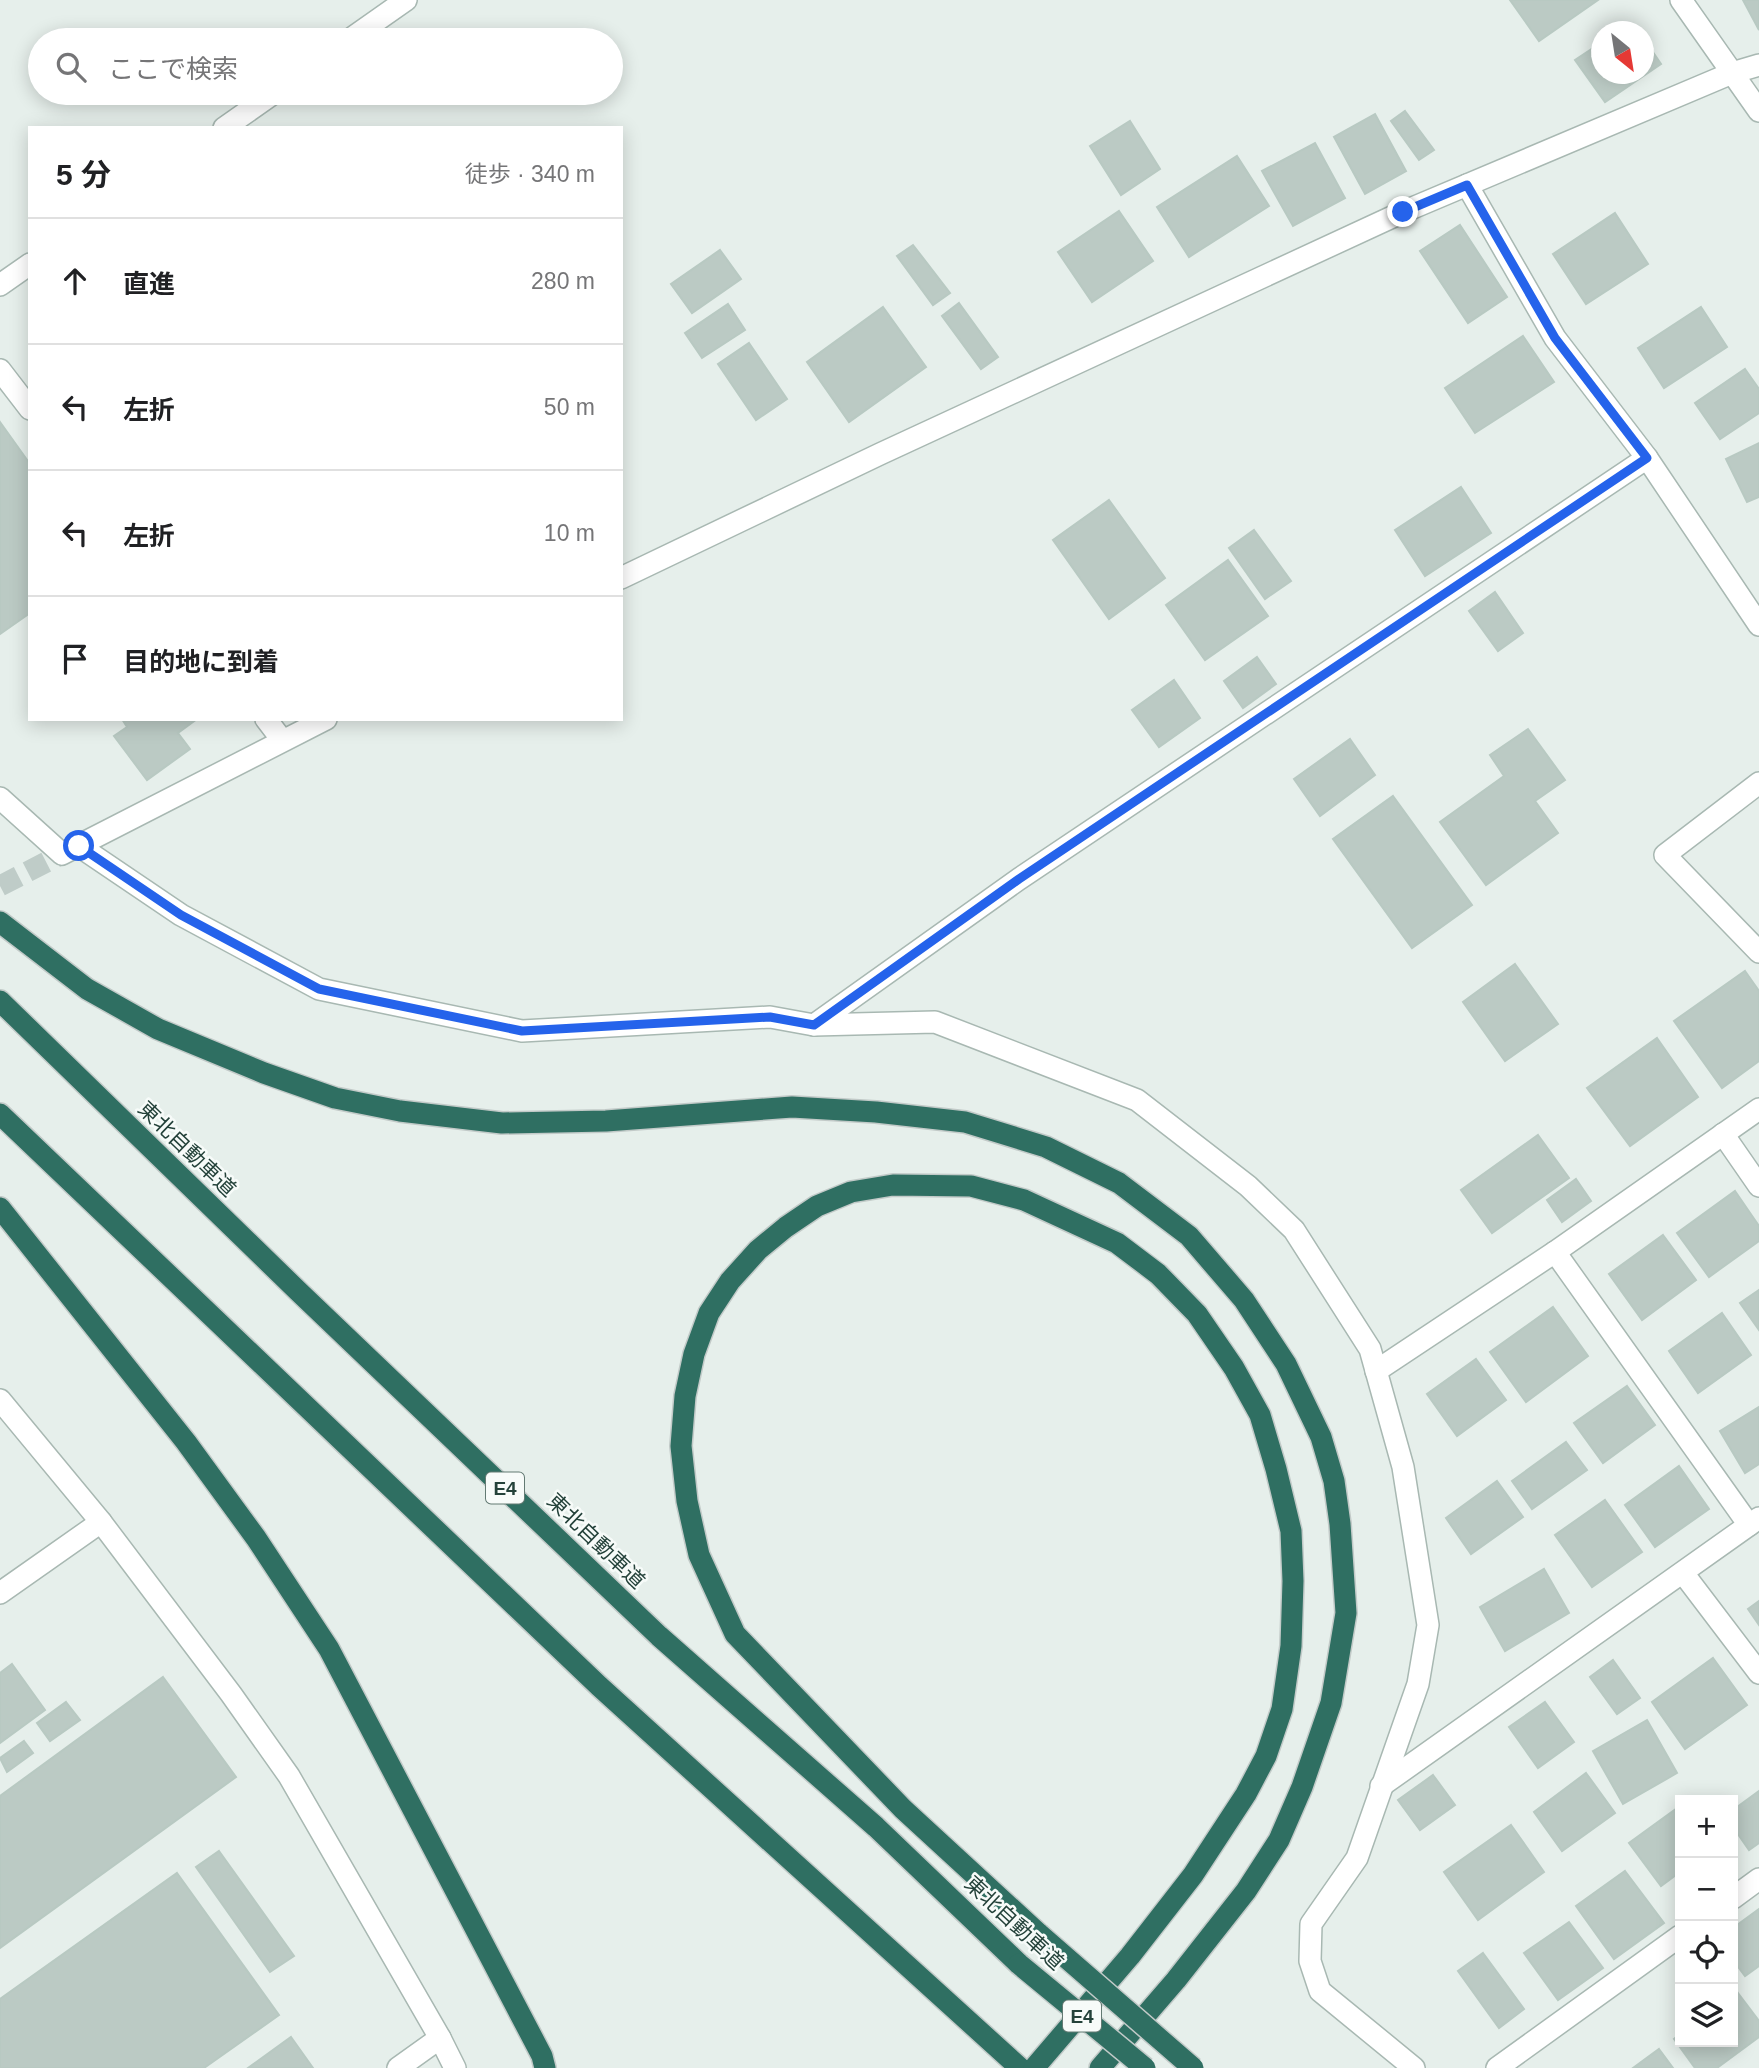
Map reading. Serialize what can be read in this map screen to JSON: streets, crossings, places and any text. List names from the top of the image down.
{
  "streets": {
    "highway": ["東北自動車道", "E4"]
  },
  "north": "bottom right",
  "page": {
    "search": "ここで検索",
    "heading": ["5 分", "徒歩 · 340 m"],
    "list": [
      ["直進", "280 m"],
      ["左折", "50 m"],
      ["左折", "10 m"],
      "目的地に到着"
    ],
    "map_buttons": ["+", "−"]
  }
}
